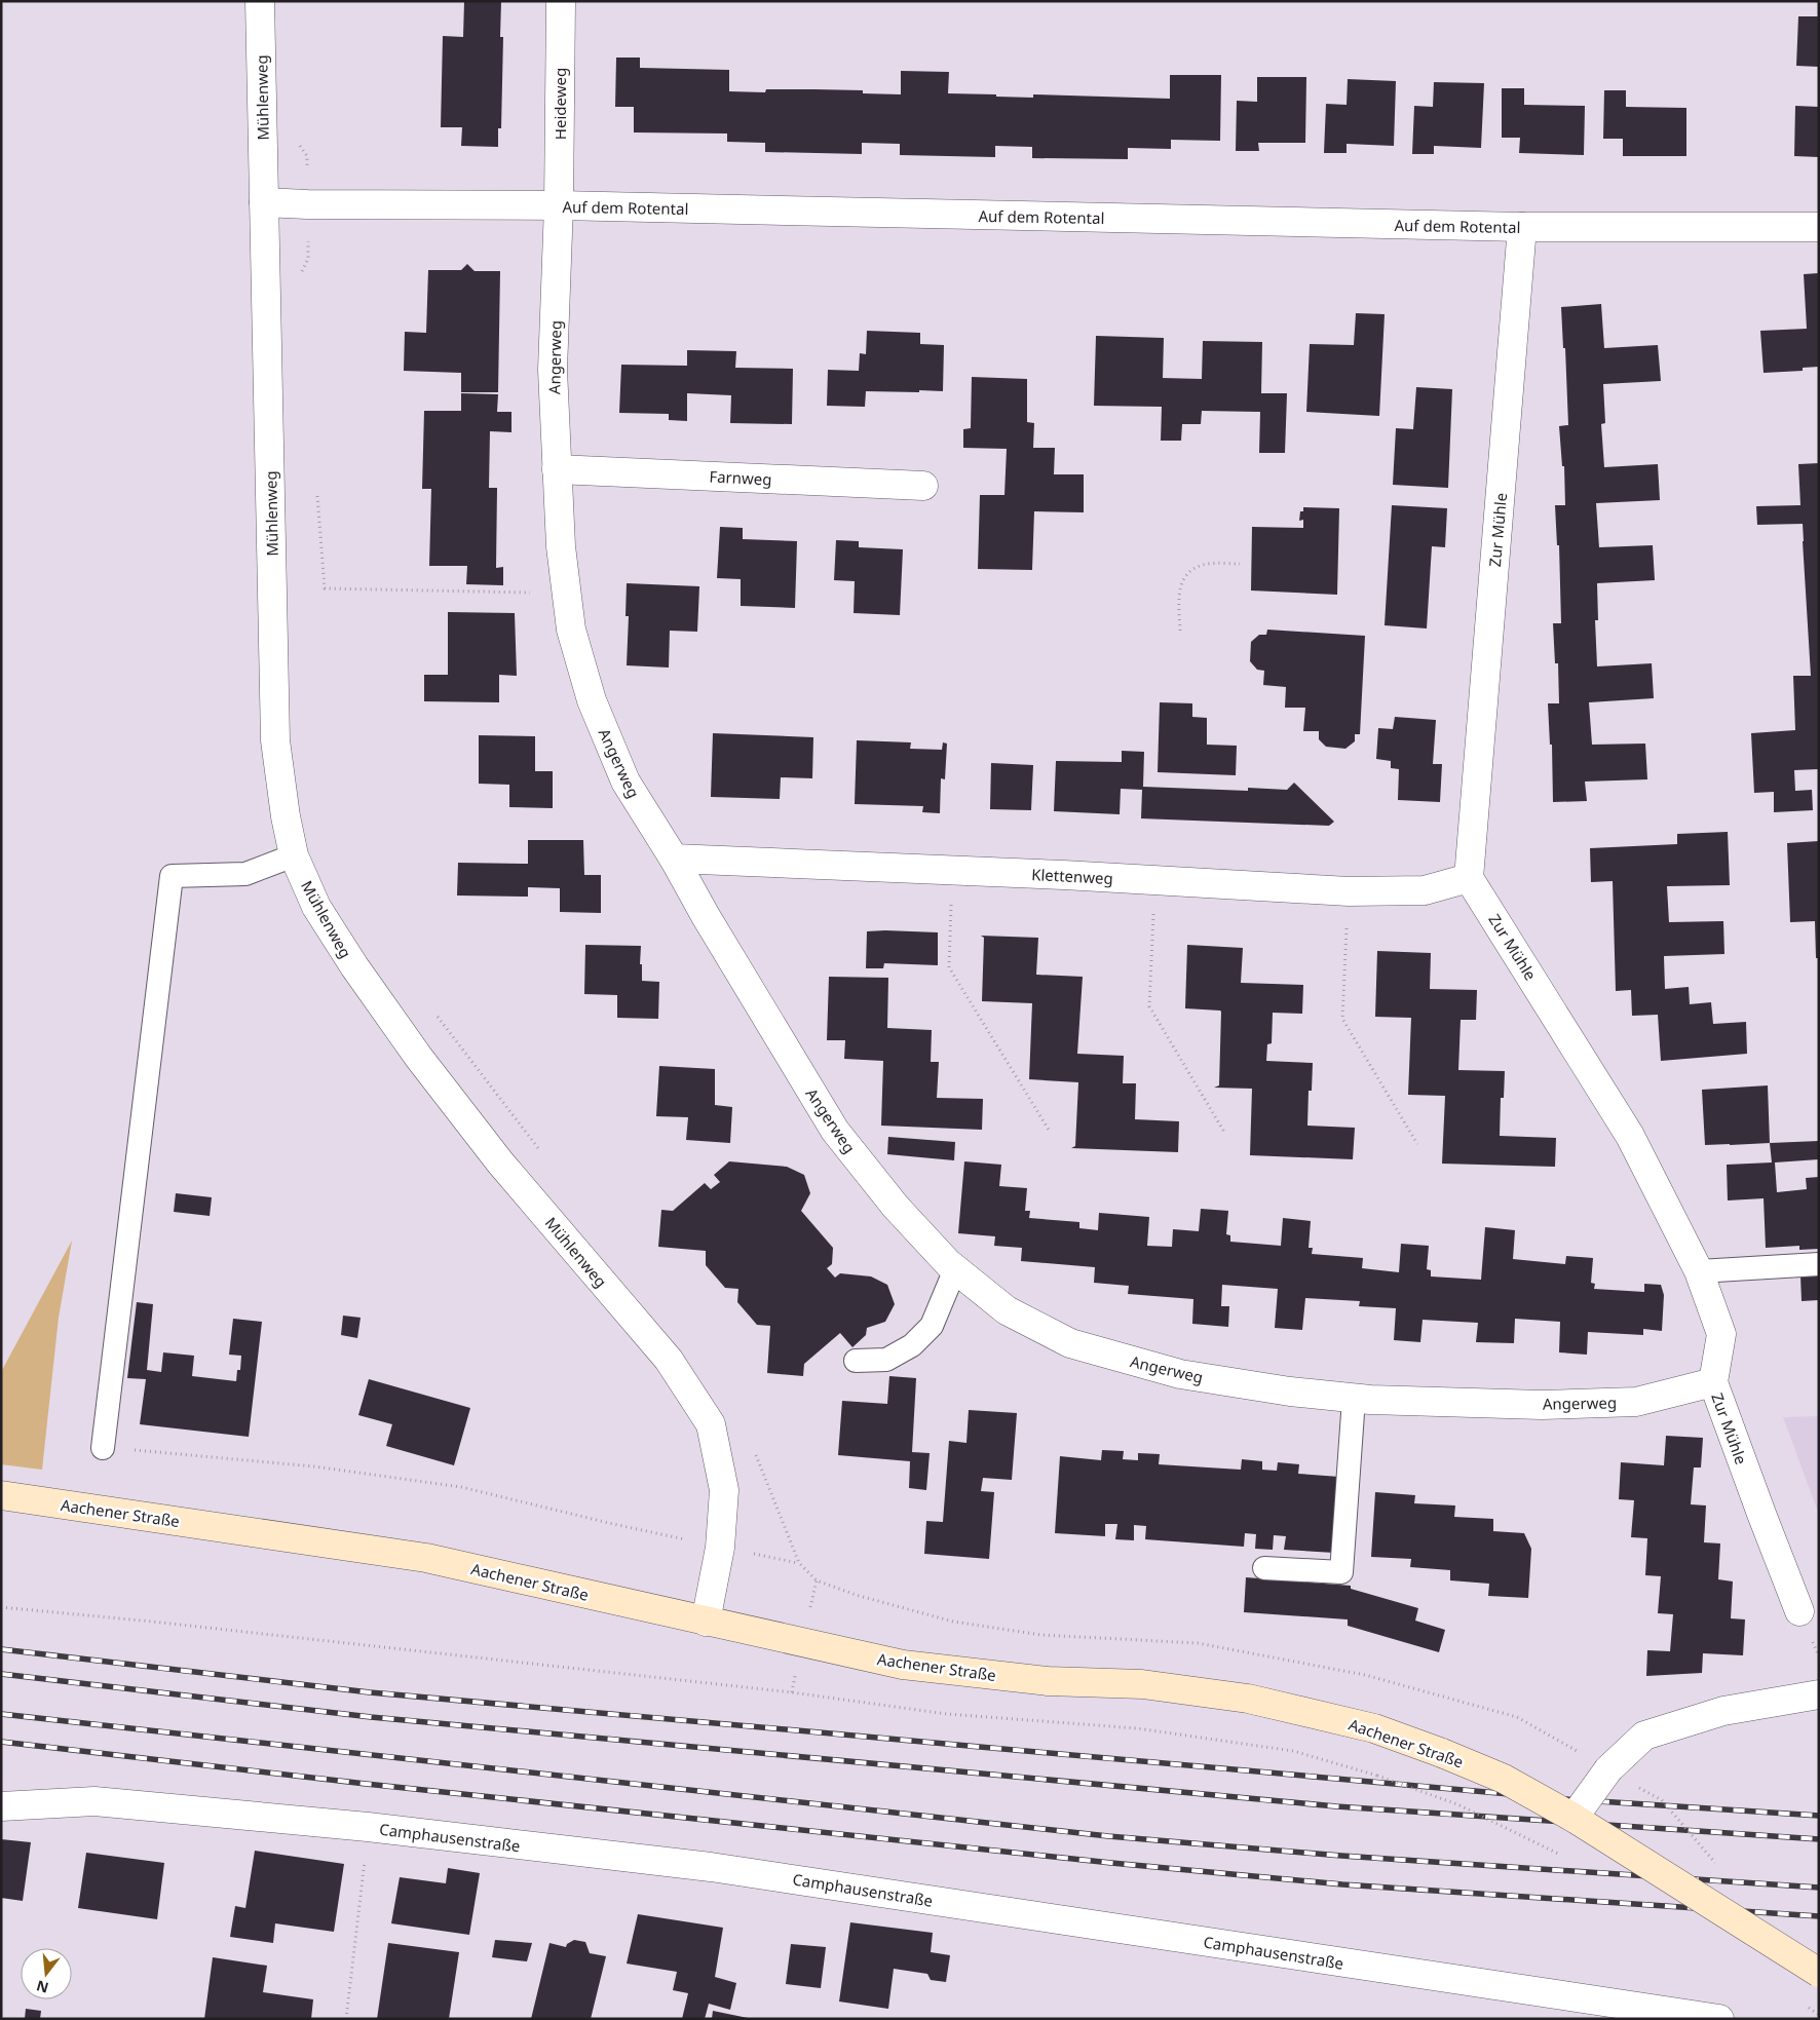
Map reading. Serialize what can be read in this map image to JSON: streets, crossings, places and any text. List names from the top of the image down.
{
  "streets": {
    "main road": ["Aachener Straße"],
    "street": [
      "Mühlenweg",
      "Heideweg",
      "Auf dem Rotental",
      "Angerweg",
      "Farnweg",
      "Zur Mühle",
      "Klettenweg",
      "Camphausenstraße"
    ]
  },
  "crossings": [
    ["Mühlenweg", "Auf dem Rotental"],
    ["Mühlenweg", "Aachener Straße"],
    ["Heideweg", "Auf dem Rotental"],
    ["Heideweg", "Angerweg"],
    ["Auf dem Rotental", "Angerweg"],
    ["Auf dem Rotental", "Zur Mühle"],
    ["Angerweg", "Farnweg"],
    ["Angerweg", "Zur Mühle"],
    ["Angerweg", "Klettenweg"],
    ["Zur Mühle", "Klettenweg"]
  ],
  "north": "bottom"
}
